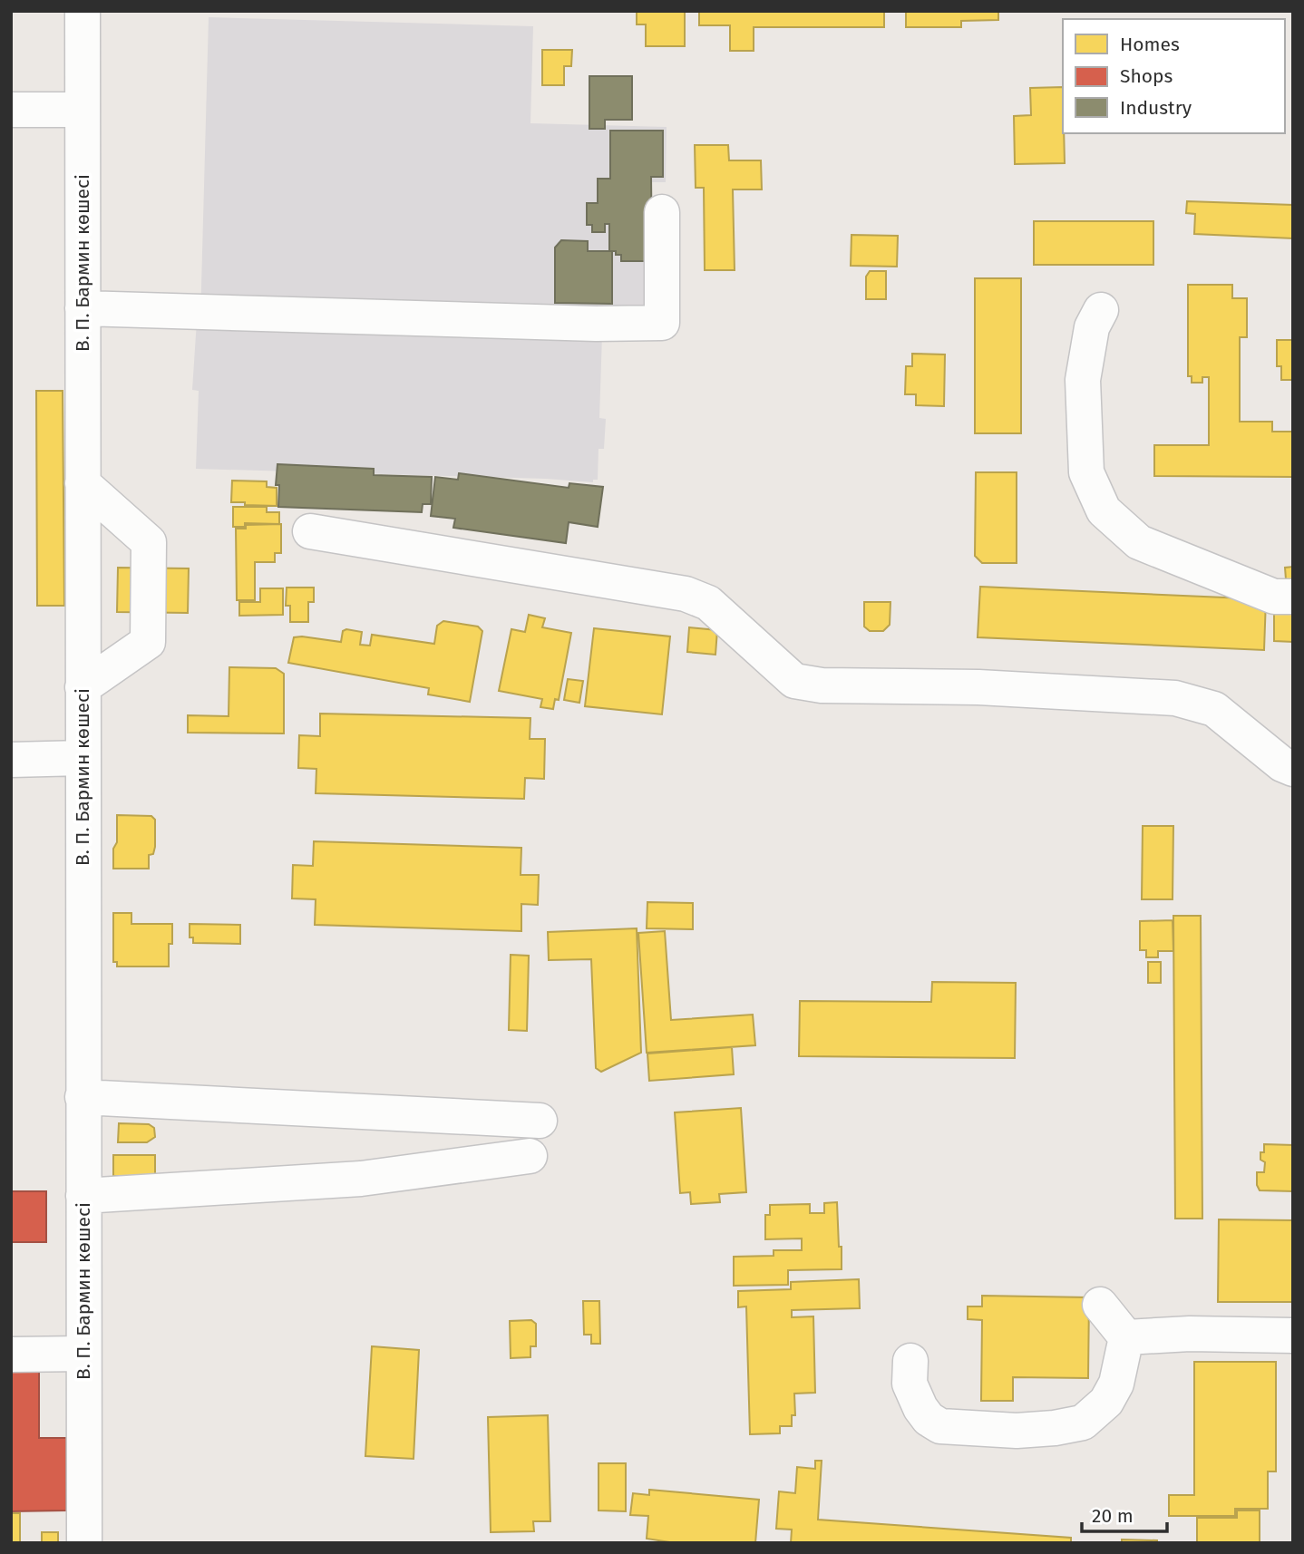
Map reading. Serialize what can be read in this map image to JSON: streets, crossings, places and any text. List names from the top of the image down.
{
  "streets": {
    "street": ["В. П. Бармин көшесі"]
  },
  "legend": ["Homes", "Shops", "Industry"],
  "scale_bar": "20 m"
}
